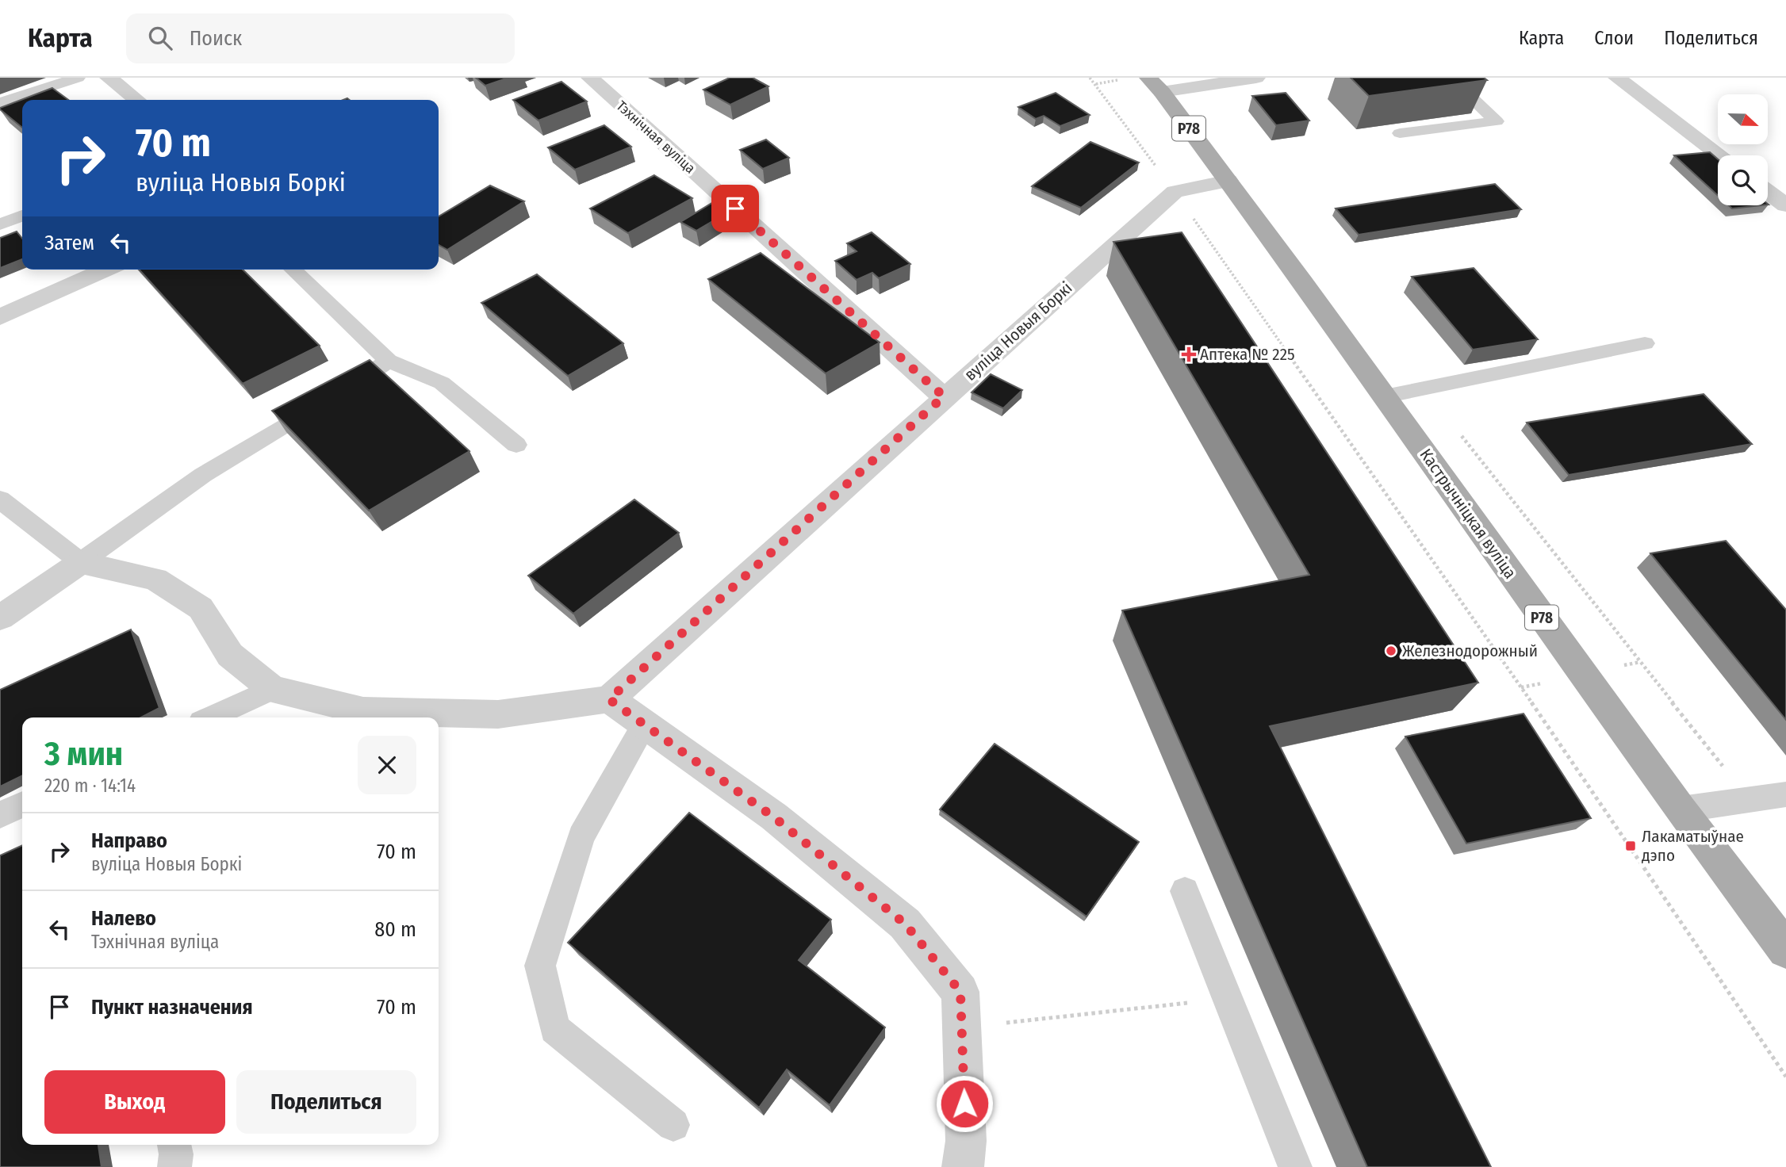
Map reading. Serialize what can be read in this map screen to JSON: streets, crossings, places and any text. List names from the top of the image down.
{
  "streets": {
    "main road": ["Р78", "Кастрычніцкая вуліца"],
    "street": ["Тэхнічная вуліца", "вуліца Новыя Боркі"]
  },
  "crossings": [
    ["Тэхнічная вуліца", "вуліца Новыя Боркі"],
    ["вуліца Новыя Боркі", "Кастрычніцкая вуліца"]
  ],
  "places": {
    "health": ["Аптека № 225"],
    "other": ["Железнодорожный"],
    "transit": ["Лакаматыўнае дэпо"]
  },
  "north": "right",
  "page": {
    "header": "Карта",
    "search": "Поиск",
    "nav": ["Карта", "Слои", "Поделиться"],
    "turn": ["70 m", "вуліца Новыя Боркі"],
    "then": "Затем",
    "heading": ["3 мин", "220 m · 14:14"],
    "list": [
      {
        "name": "Направо",
        "note": "вуліца Новыя Боркі",
        "value": "70 m"
      },
      {
        "name": "Налево",
        "note": "Тэхнічная вуліца",
        "value": "80 m"
      },
      {
        "name": "Пункт назначения",
        "value": "70 m"
      }
    ],
    "buttons": ["Выход", "Поделиться"]
  }
}
